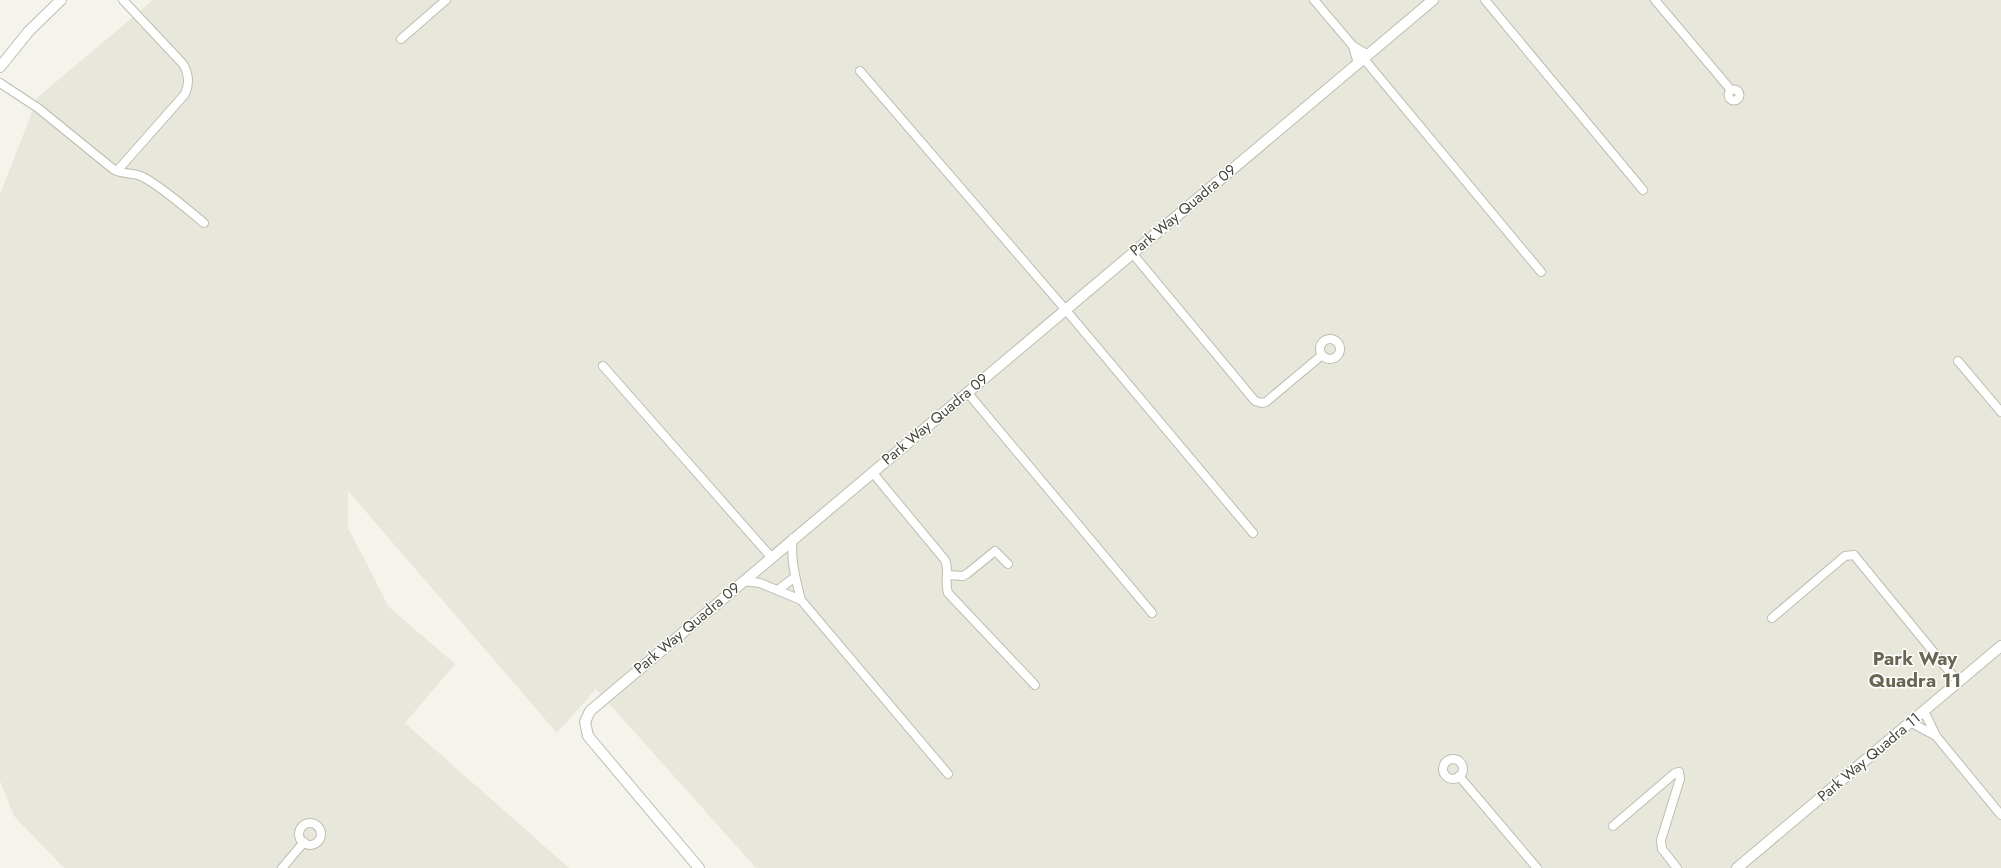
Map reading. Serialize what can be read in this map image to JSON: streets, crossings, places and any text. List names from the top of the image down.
{
  "streets": {
    "street": ["Park Way Quadra 09", "Park Way Quadra 11"]
  },
  "districts": ["Park Way Quadra 11"]
}
